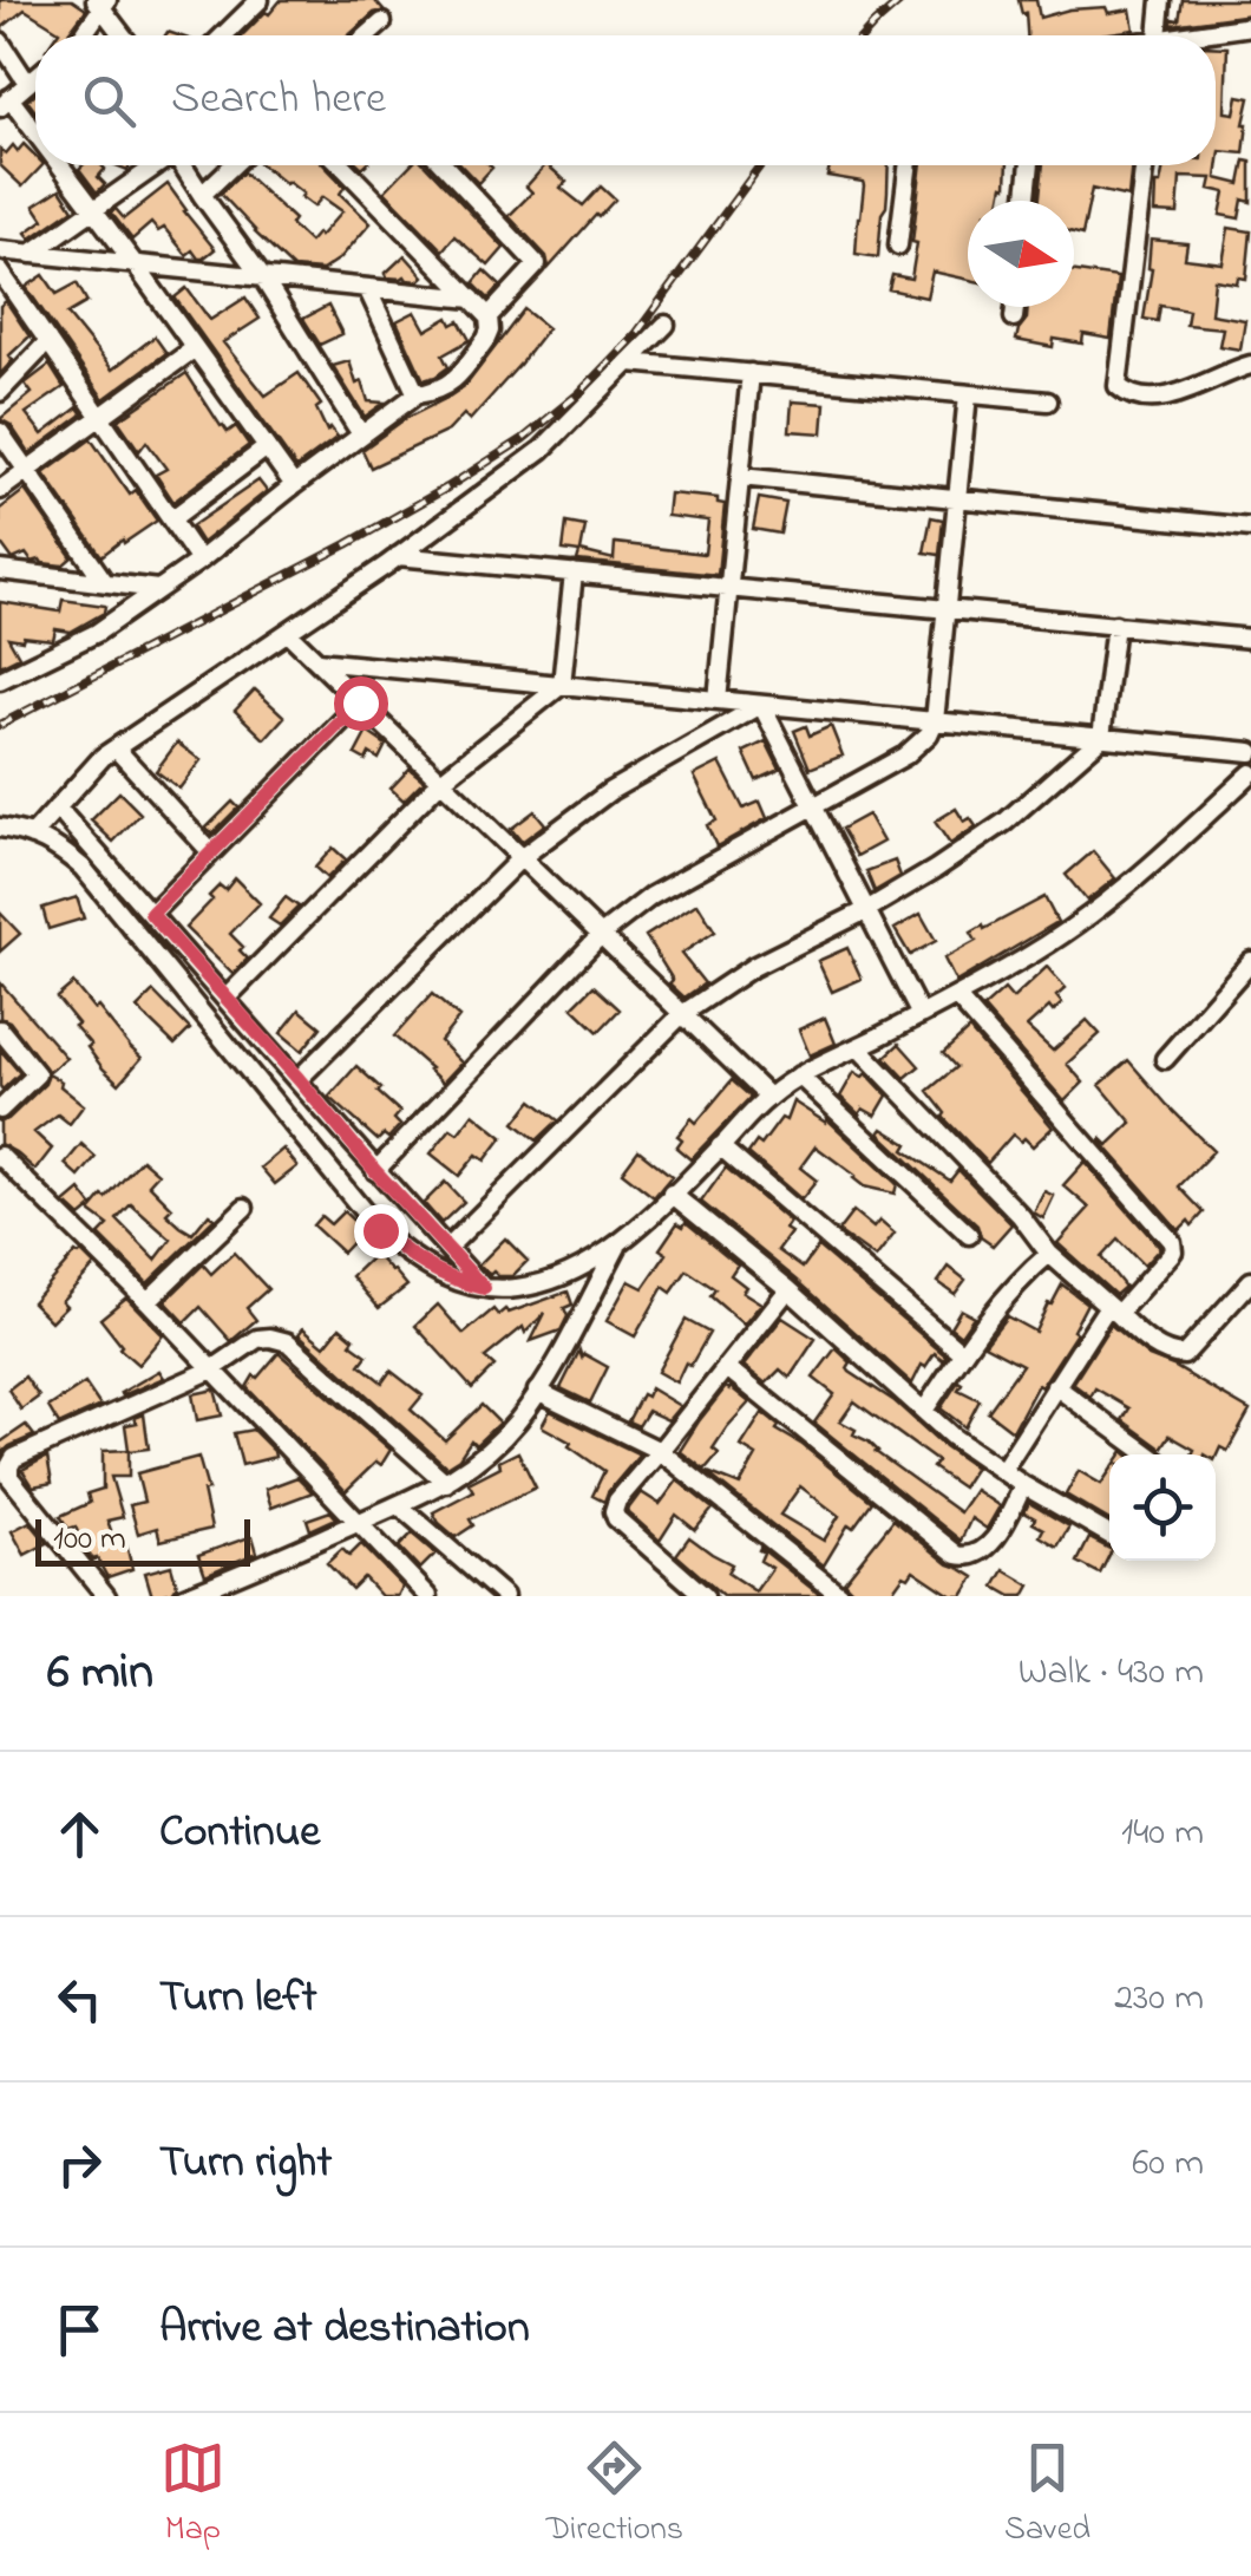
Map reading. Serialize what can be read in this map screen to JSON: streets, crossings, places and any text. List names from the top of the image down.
{
  "scale_bar": "100 m",
  "north": "right",
  "page": {
    "search": "Search here",
    "scale": "100 m",
    "heading": ["6 min", "Walk · 430 m"],
    "list": [
      ["Continue", "140 m"],
      ["Turn left", "230 m"],
      ["Turn right", "60 m"],
      "Arrive at destination"
    ],
    "nav": ["Map", "Directions", "Saved"]
  }
}
